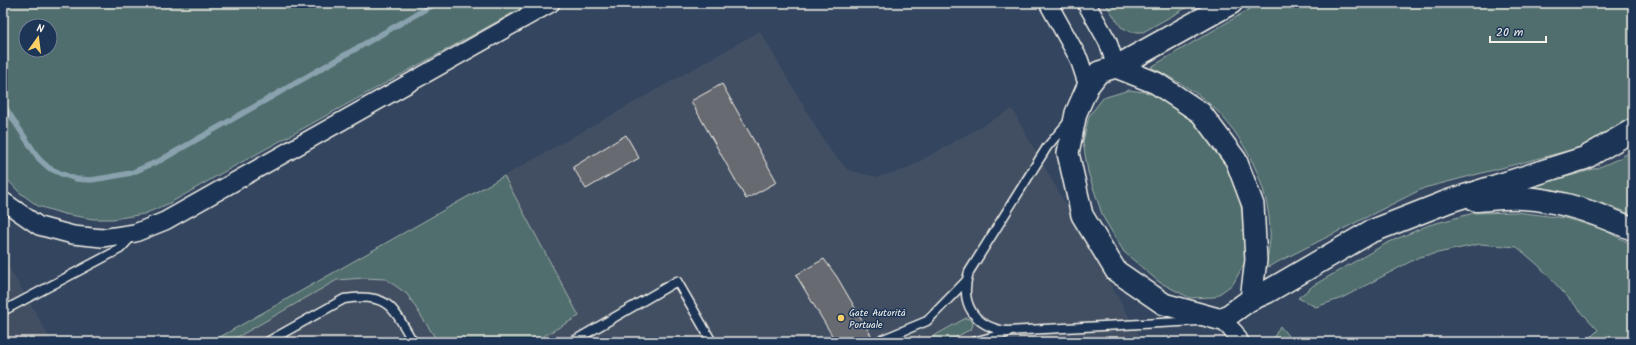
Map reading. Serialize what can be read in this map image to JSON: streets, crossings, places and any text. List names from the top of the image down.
{
  "places": ["Gate Autorità Portuale"],
  "scale_bar": "20 m",
  "north": "top"
}
